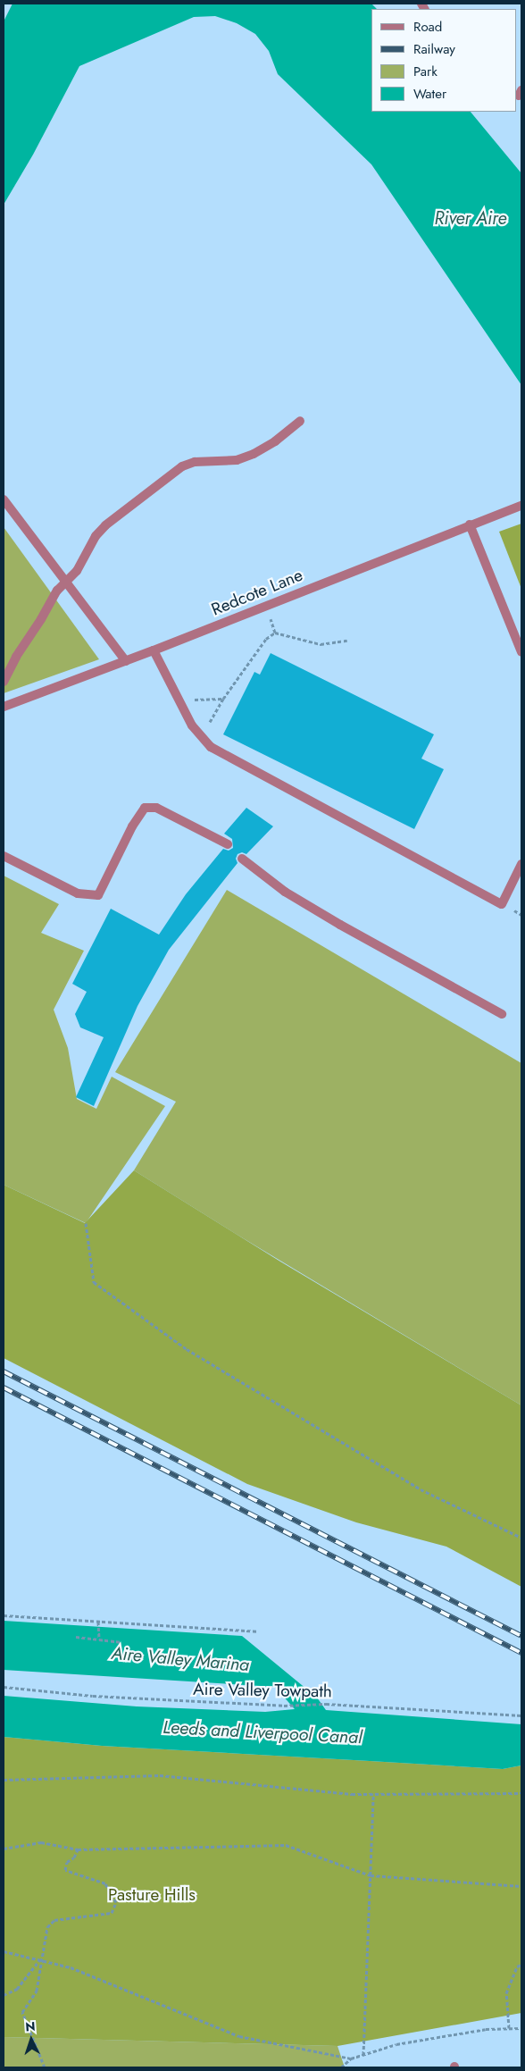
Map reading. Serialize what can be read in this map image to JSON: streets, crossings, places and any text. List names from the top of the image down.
{
  "streets": {
    "street": ["Redcote Lane"],
    "path": ["Aire Valley Towpath"]
  },
  "water": ["River Aire", "Aire Valley Marina", "Leeds and Liverpool Canal"],
  "parks": ["Pasture Hills"],
  "legend": [
    "Road",
    "Railway",
    "Park",
    "Water"
  ],
  "north": "top"
}
